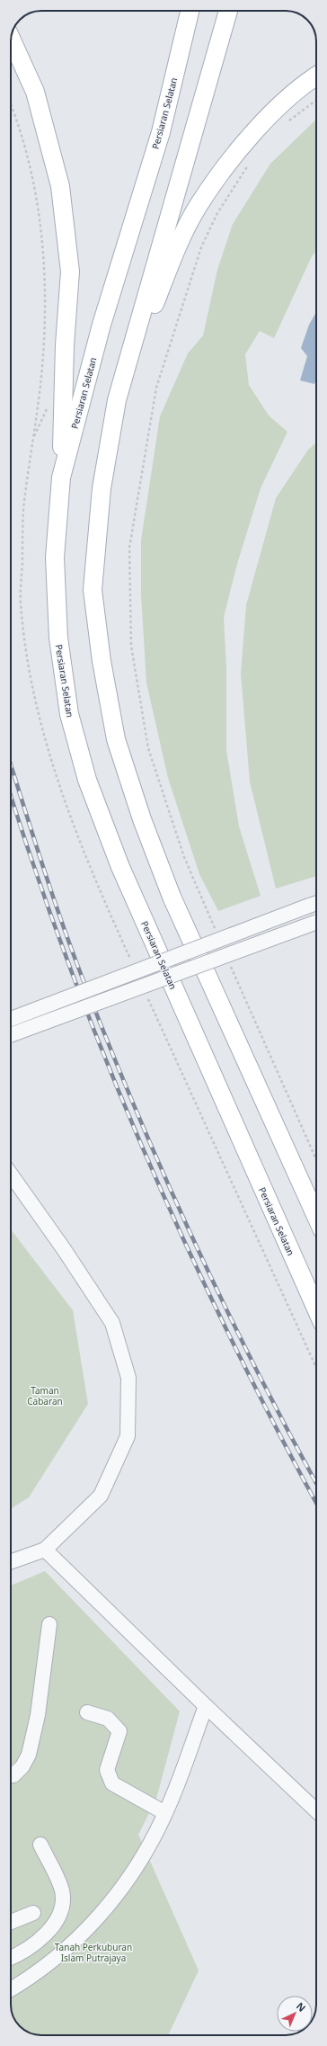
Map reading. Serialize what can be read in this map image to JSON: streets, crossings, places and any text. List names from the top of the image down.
{
  "streets": {
    "main road": ["Persiaran Selatan"]
  },
  "parks": ["Taman Cabaran", "Tanah Perkuburan Islam Putrajaya"],
  "north": "top right"
}
